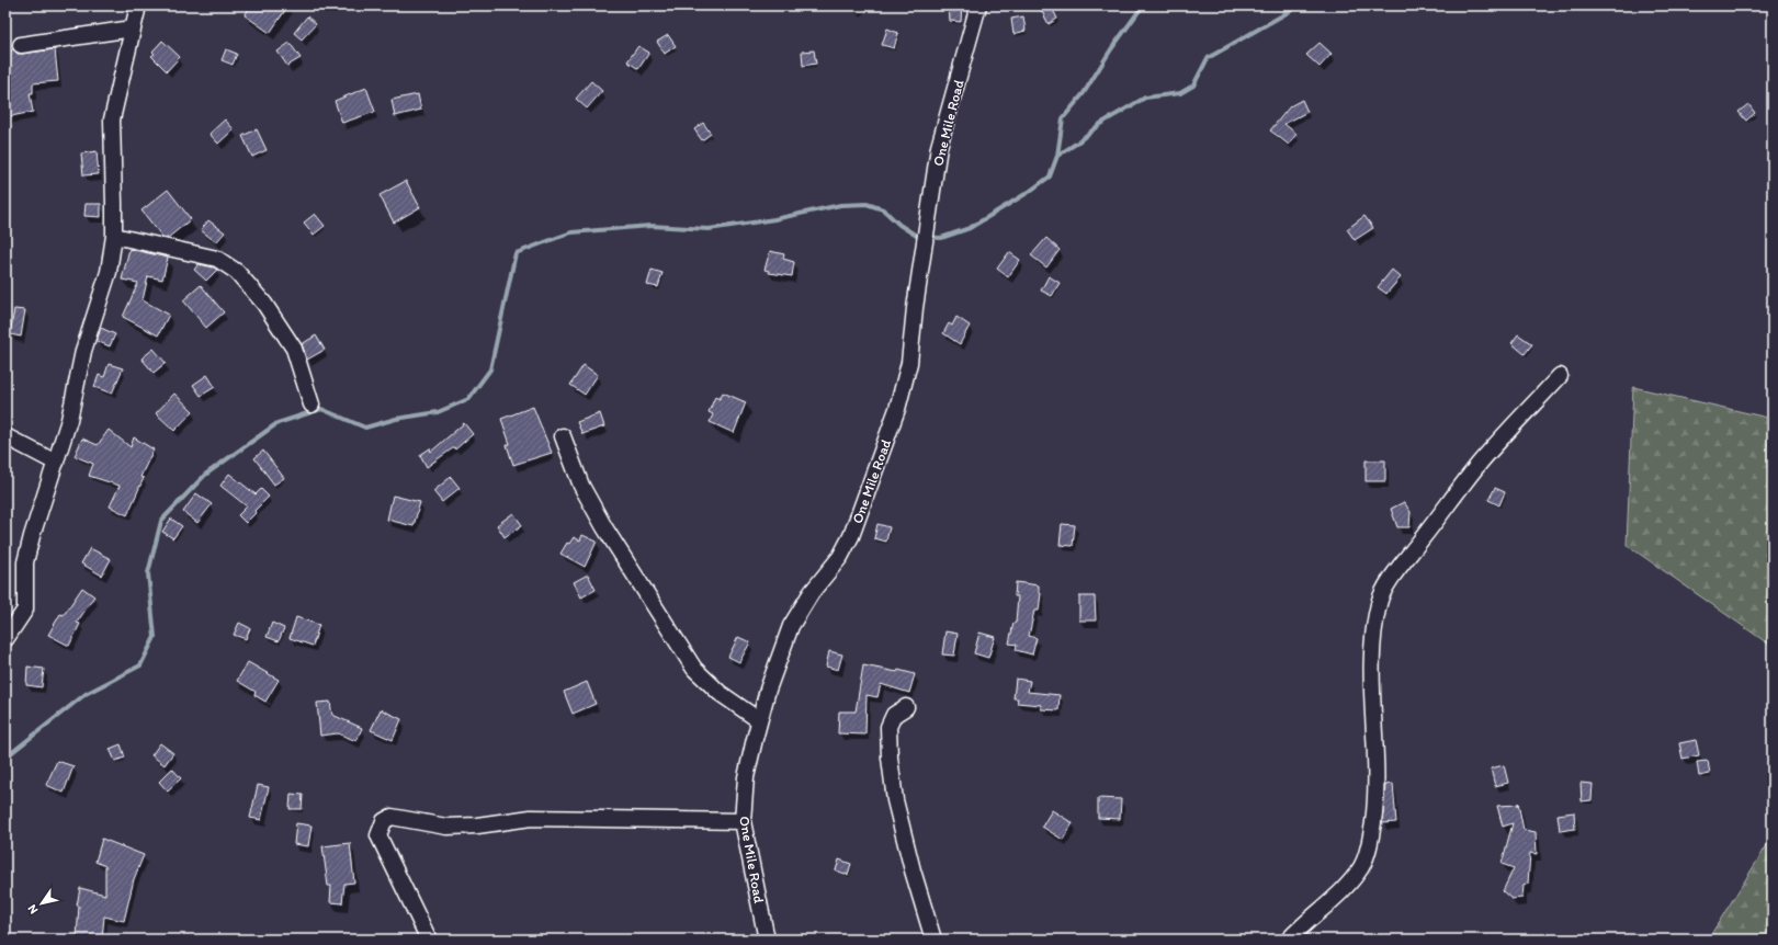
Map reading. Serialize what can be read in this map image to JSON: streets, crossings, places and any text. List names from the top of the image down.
{
  "streets": {
    "street": ["One Mile Road"]
  },
  "north": "bottom left"
}
